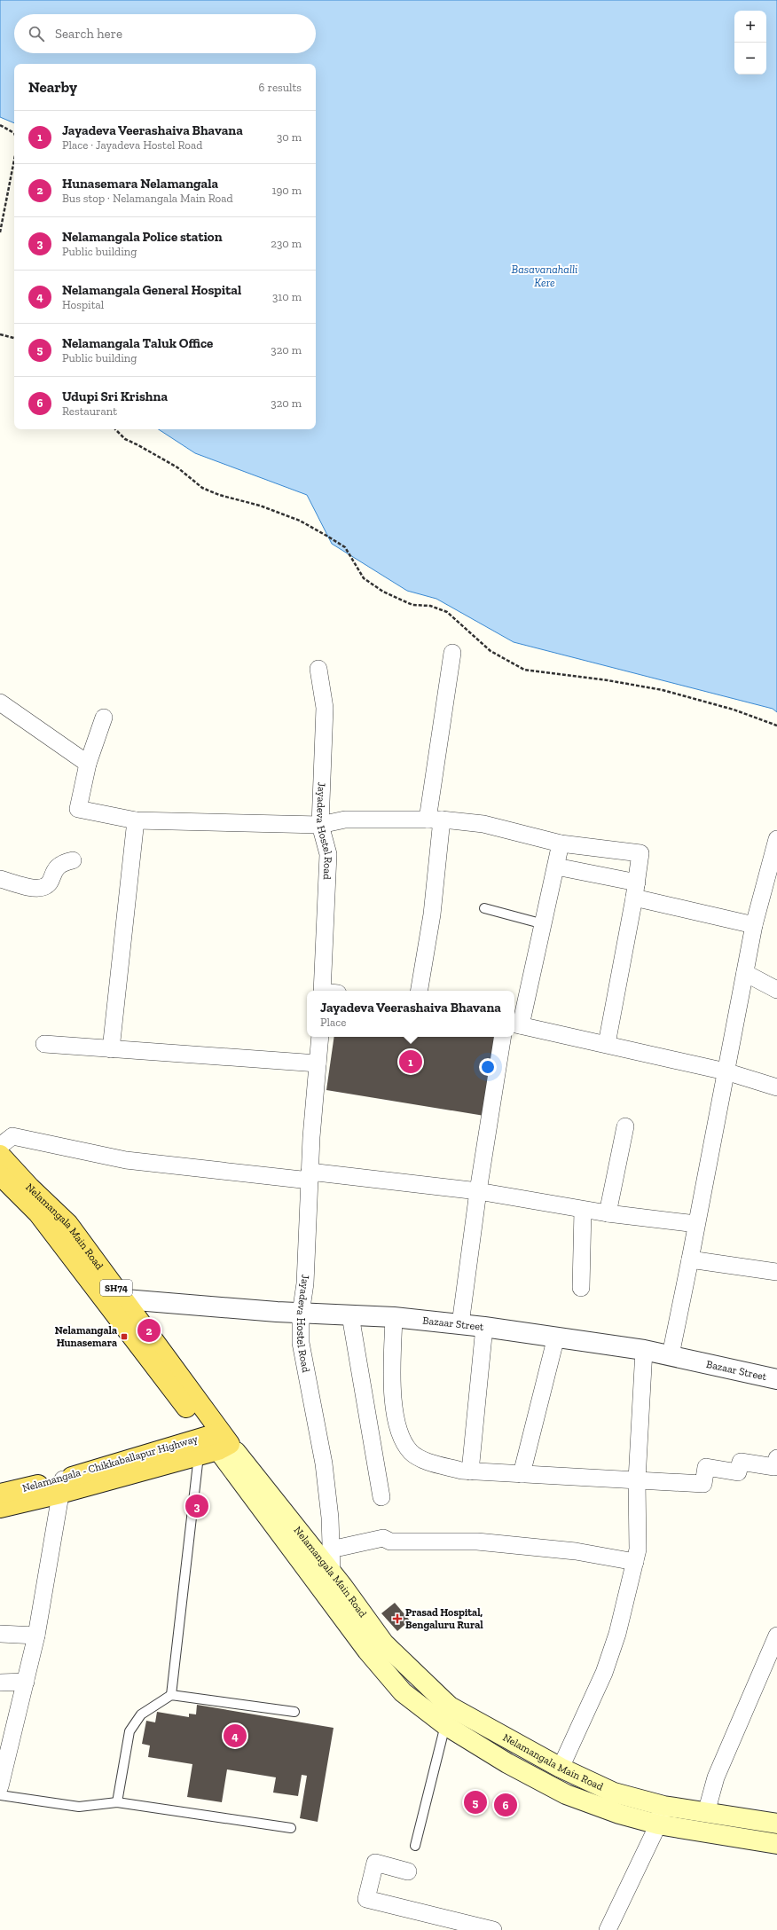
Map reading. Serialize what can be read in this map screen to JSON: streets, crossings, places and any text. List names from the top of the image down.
{
  "streets": {
    "main road": ["Nelamangala Main Road", "SH74", "Nelamangala - Chikkaballapur Highway"],
    "street": ["Jayadeva Hostel Road", "Bazaar Street"]
  },
  "crossings": [
    ["Jayadeva Hostel Road", "Nelamangala Main Road"],
    ["Jayadeva Hostel Road", "Bazaar Street"],
    ["Nelamangala Main Road", "SH74"],
    ["Nelamangala Main Road", "Bazaar Street"],
    ["Nelamangala Main Road", "Nelamangala - Chikkaballapur Highway"],
    ["SH74", "Nelamangala - Chikkaballapur Highway"]
  ],
  "water": ["Basavanahalli Kere"],
  "places": {
    "transit": ["Nelamangala Hunasemara"],
    "health": ["Prasad Hospital, Bengaluru Rural"]
  },
  "page": {
    "map_buttons": ["+", "−"],
    "search": "Search here",
    "heading": ["Nearby", "6 results"],
    "list": [
      {
        "mark": "1",
        "name": "Jayadeva Veerashaiva Bhavana",
        "note": "Place · Jayadeva Hostel Road",
        "value": "30 m"
      },
      {
        "mark": "2",
        "name": "Hunasemara Nelamangala",
        "note": "Bus stop · Nelamangala Main Road",
        "value": "190 m"
      },
      {
        "mark": "3",
        "name": "Nelamangala Police station",
        "note": "Public building",
        "value": "230 m"
      },
      {
        "mark": "4",
        "name": "Nelamangala General Hospital",
        "note": "Hospital",
        "value": "310 m"
      },
      {
        "mark": "5",
        "name": "Nelamangala Taluk Office",
        "note": "Public building",
        "value": "320 m"
      },
      {
        "mark": "6",
        "name": "Udupi Sri Krishna",
        "note": "Restaurant",
        "value": "320 m"
      }
    ],
    "popup": ["Jayadeva Veerashaiva Bhavana", "Place"],
    "pins": [
      "1",
      "2",
      "3",
      "4",
      "5",
      "6"
    ]
  }
}
